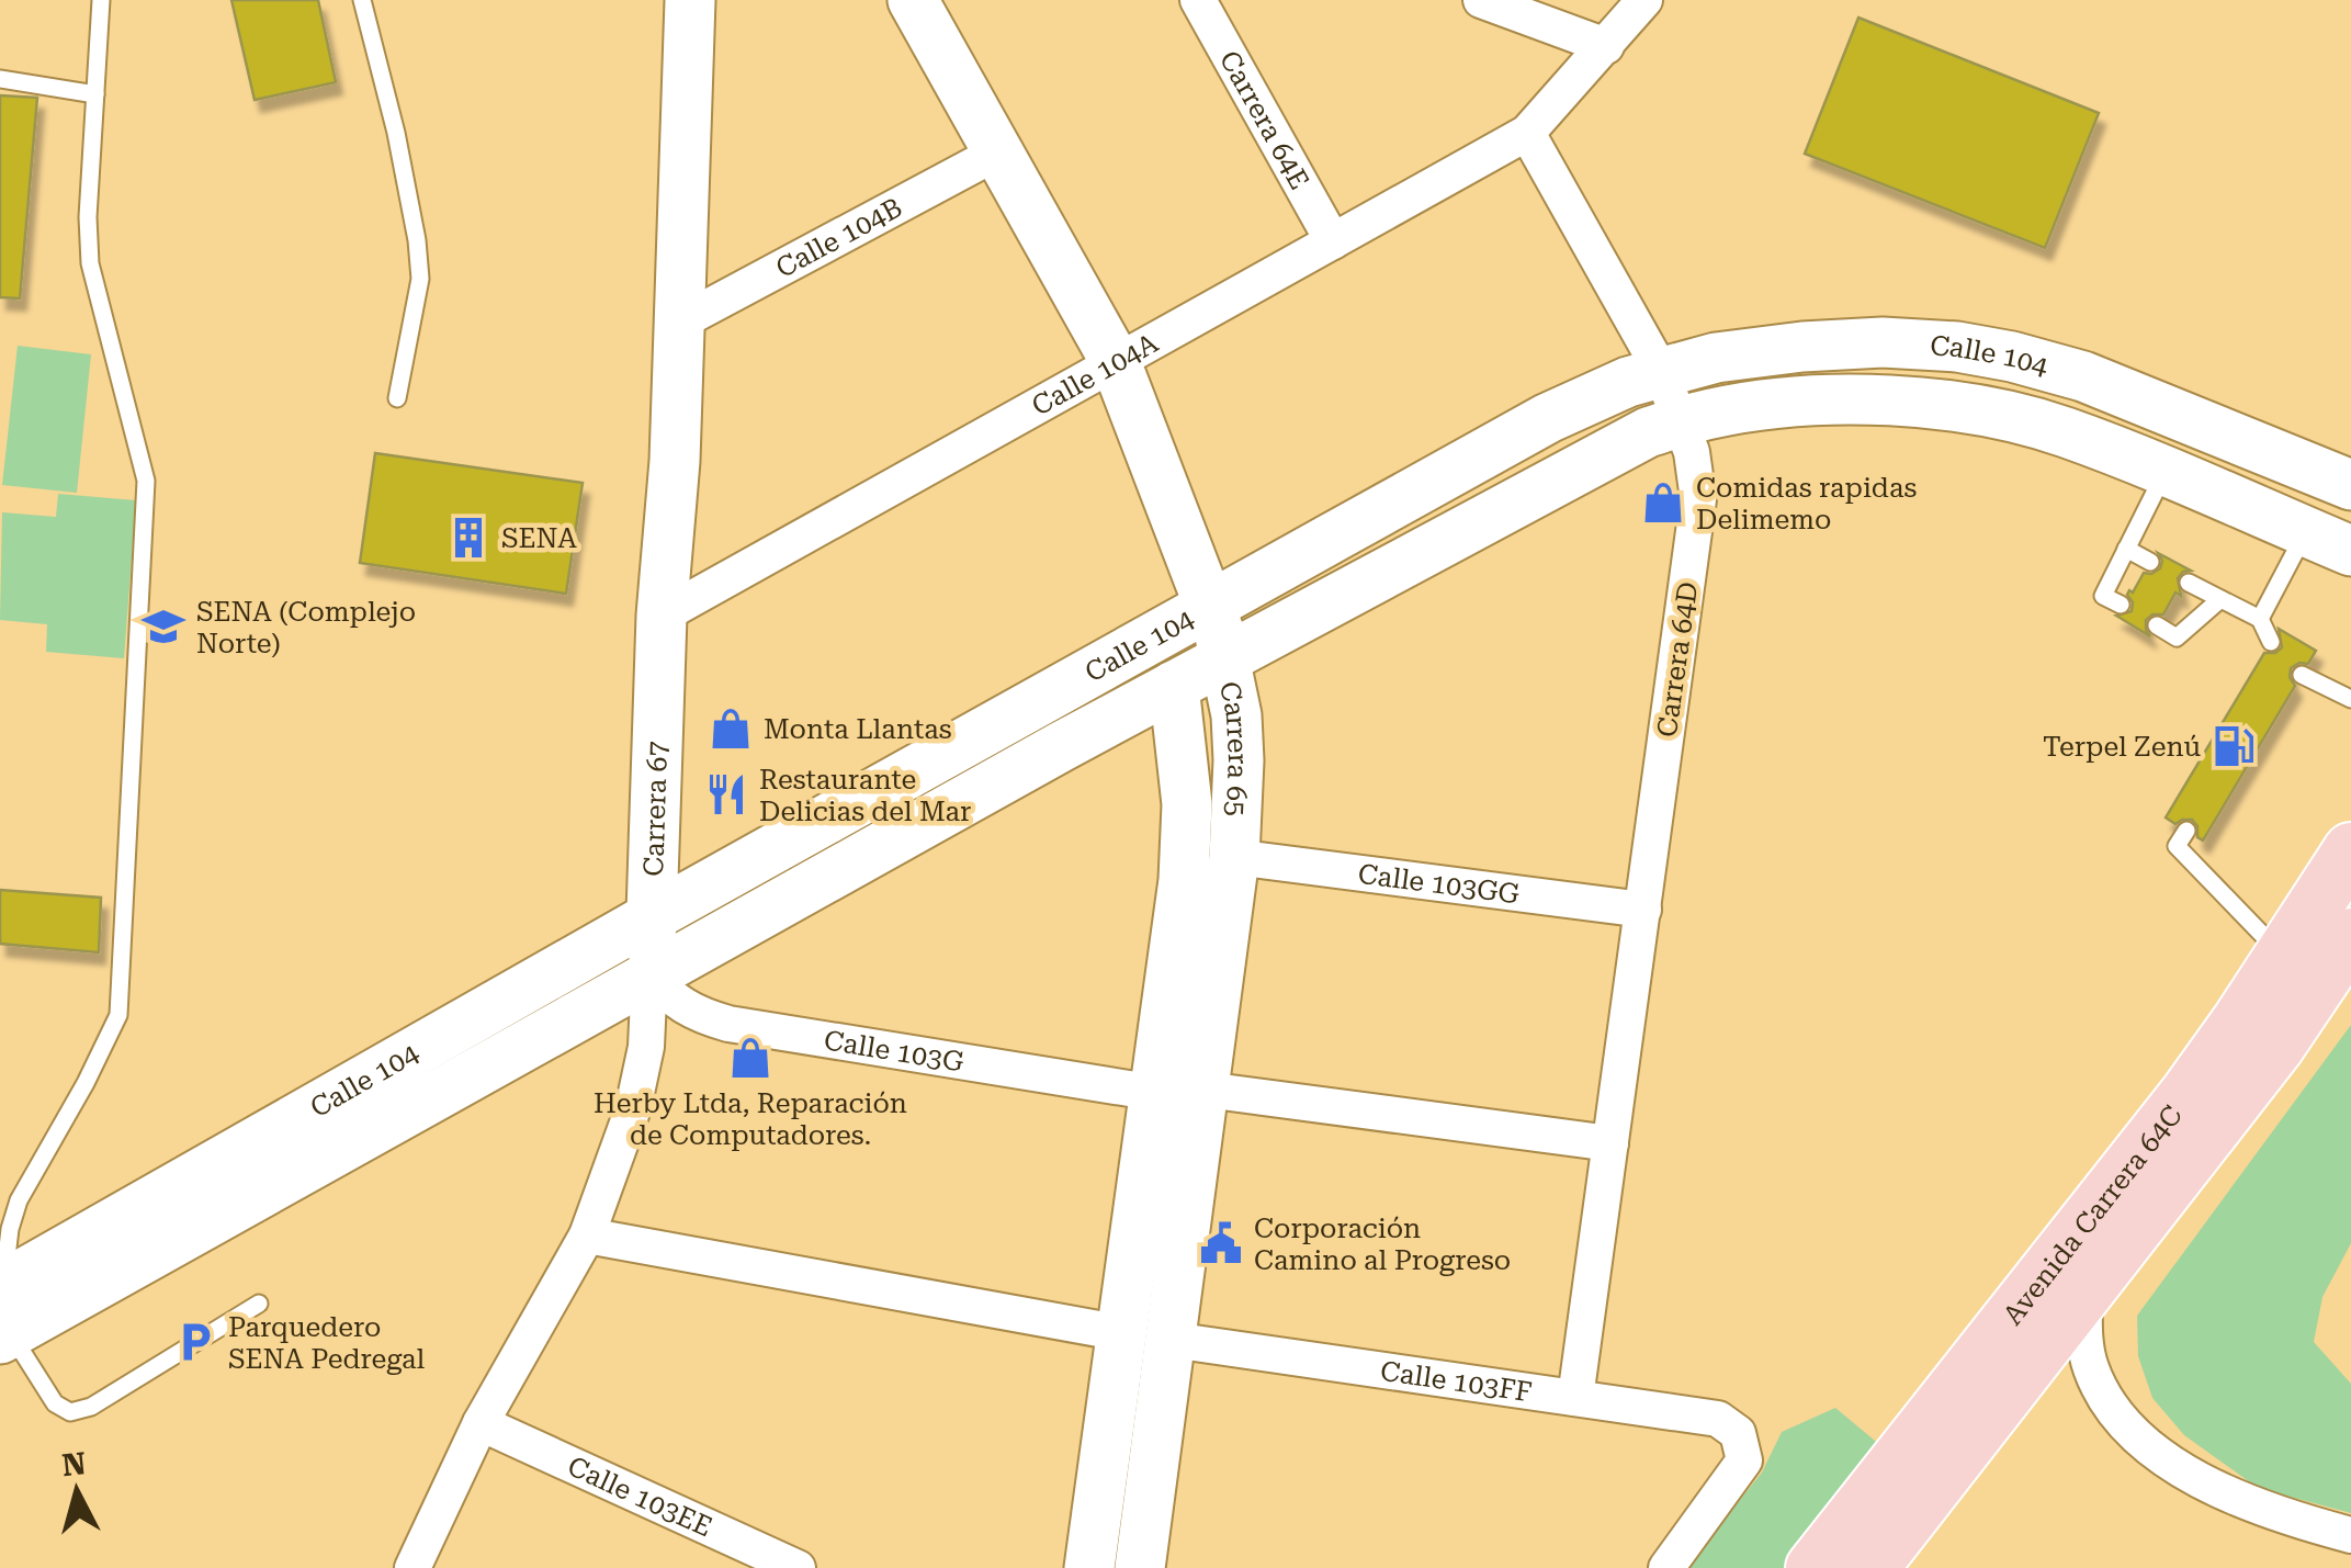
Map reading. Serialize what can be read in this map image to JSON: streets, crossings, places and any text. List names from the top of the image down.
{
  "streets": {
    "main road": [
      "Calle 104",
      "Carrera 65",
      "Carrera 67",
      "Avenida Carrera 64C"
    ],
    "street": [
      "Carrera 64E",
      "Calle 104B",
      "Calle 104A",
      "Carrera 64D",
      "Calle 103GG",
      "Calle 103G",
      "Calle 103FF",
      "Calle 103EE"
    ]
  },
  "crossings": [
    ["Carrera 64E", "Calle 104A"],
    ["Calle 104B", "Carrera 65"],
    ["Calle 104B", "Carrera 67"],
    ["Calle 104", "Carrera 64D"],
    ["Calle 104", "Carrera 65"],
    ["Calle 104", "Carrera 67"],
    ["Calle 104", "Calle 103G"],
    ["Calle 104A", "Carrera 64D"],
    ["Calle 104A", "Carrera 65"],
    ["Calle 104A", "Carrera 67"],
    ["Carrera 64D", "Calle 103GG"],
    ["Carrera 64D", "Calle 103FF"],
    ["Carrera 65", "Calle 103GG"],
    ["Carrera 65", "Calle 103G"],
    ["Carrera 65", "Calle 103FF"],
    ["Carrera 67", "Calle 103G"],
    ["Carrera 67", "Calle 103EE"]
  ],
  "places": {
    "shop": ["Comidas rapidas Delimemo", "Monta Llantas", "Herby Ltda, Reparación de Computadores."],
    "building": ["SENA"],
    "school or university": ["SENA (Complejo Norte)"],
    "fuel station": ["Terpel Zenú"],
    "restaurant": ["Restaurante Delicias del Mar"],
    "public building": ["Corporación Camino al Progreso"],
    "parking": ["Parquedero SENA Pedregal"]
  },
  "north": "top"
}
